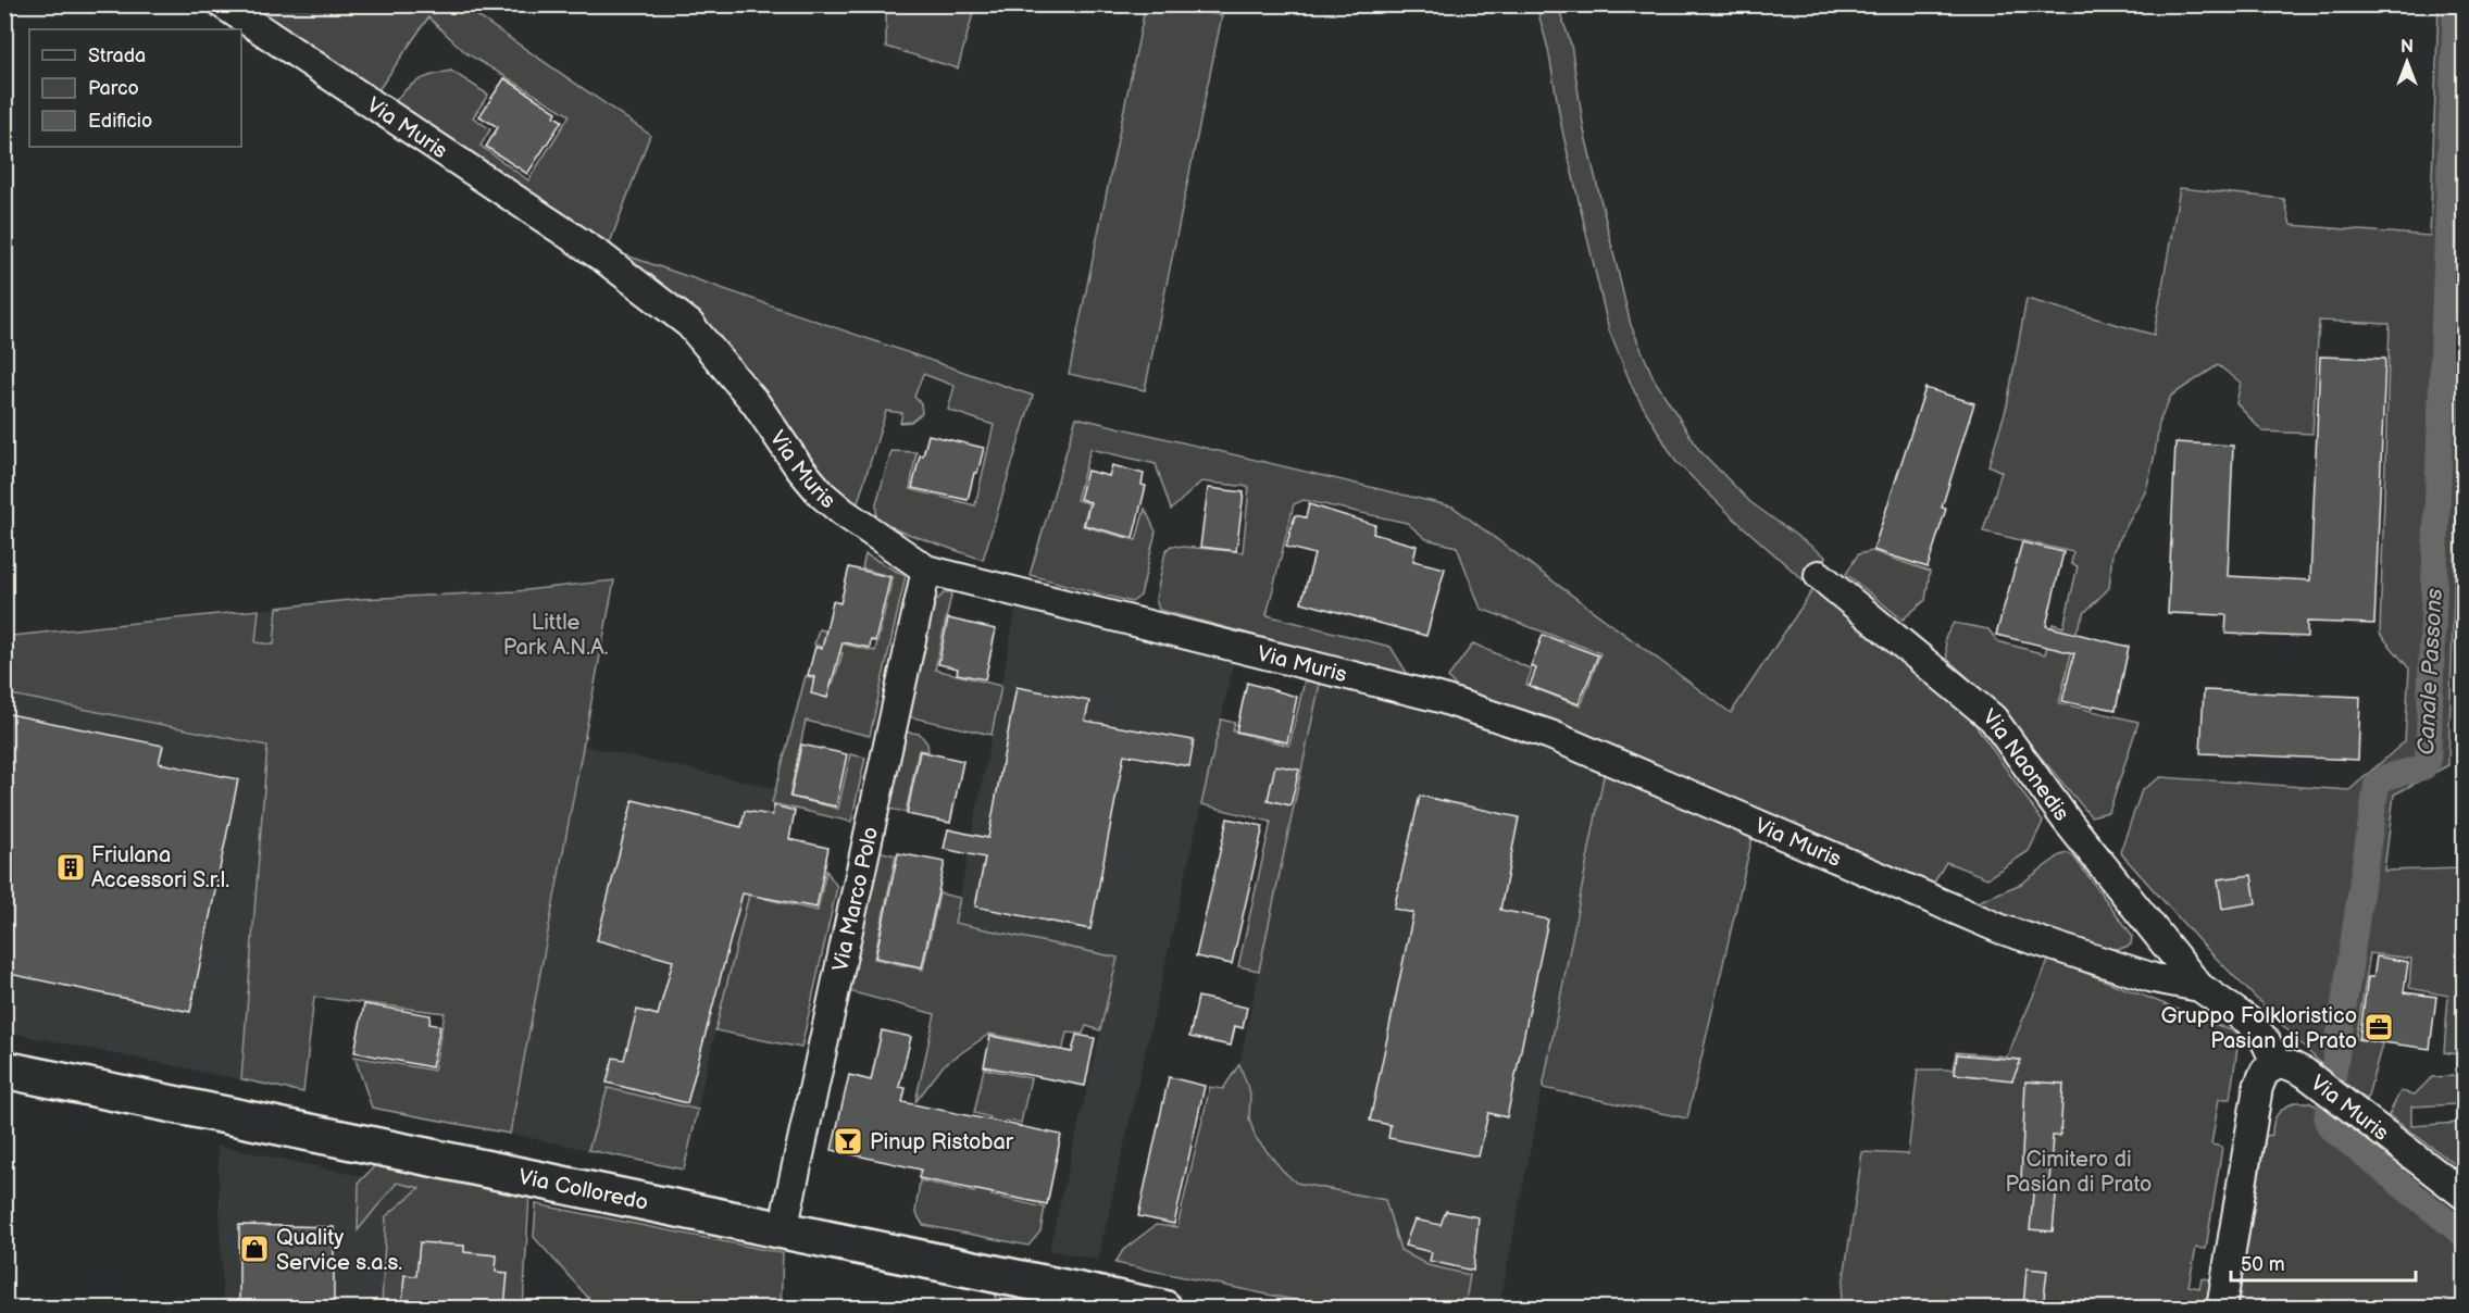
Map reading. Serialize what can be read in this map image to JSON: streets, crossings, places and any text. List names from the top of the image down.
{
  "streets": {
    "main road": ["Via Colloredo"],
    "street": ["Via Muris", "Via Naonedis", "Via Marco Polo"]
  },
  "crossings": [
    ["Via Muris", "Via Naonedis"],
    ["Via Muris", "Via Marco Polo"],
    ["Via Marco Polo", "Via Colloredo"]
  ],
  "water": ["Canale Passons"],
  "parks": ["Little Park A.N.A.", "Cimitero di Pasian di Prato"],
  "places": {
    "building": ["Friulana Accessori S.r.l."],
    "office": ["Gruppo Folkloristico Pasian di Prato"],
    "bar": ["Pinup Ristobar"],
    "shop": ["Quality Service s.a.s."]
  },
  "legend": ["Strada", "Parco", "Edificio"],
  "scale_bar": "50 m",
  "north": "top"
}
